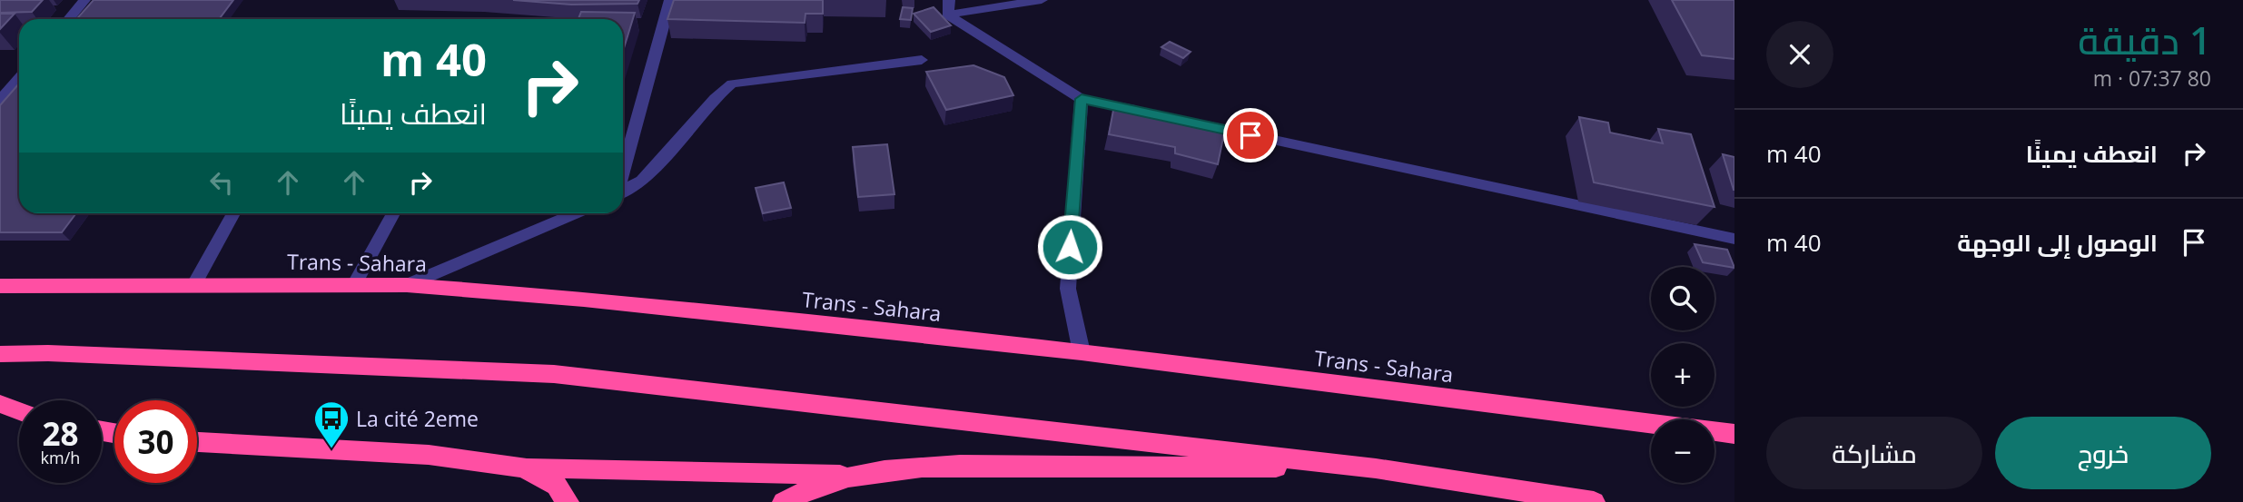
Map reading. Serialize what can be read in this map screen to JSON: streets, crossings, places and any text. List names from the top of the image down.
{
  "streets": {
    "highway": ["Trans - Sahara"]
  },
  "places": {
    "bus stop": ["La cité 2eme"]
  },
  "page": {
    "heading": ["1 دقيقة", "80 m · 07:37"],
    "turn": ["40 m", "انعطف يمينًا"],
    "list": [
      {
        "name": "انعطف يمينًا",
        "value": "40 m"
      },
      {
        "name": "الوصول إلى الوجهة",
        "value": "40 m"
      }
    ],
    "map_buttons": ["+", "−"],
    "speed": "28 km/h",
    "limit": "30",
    "buttons": ["خروج", "مشاركة"]
  }
}
